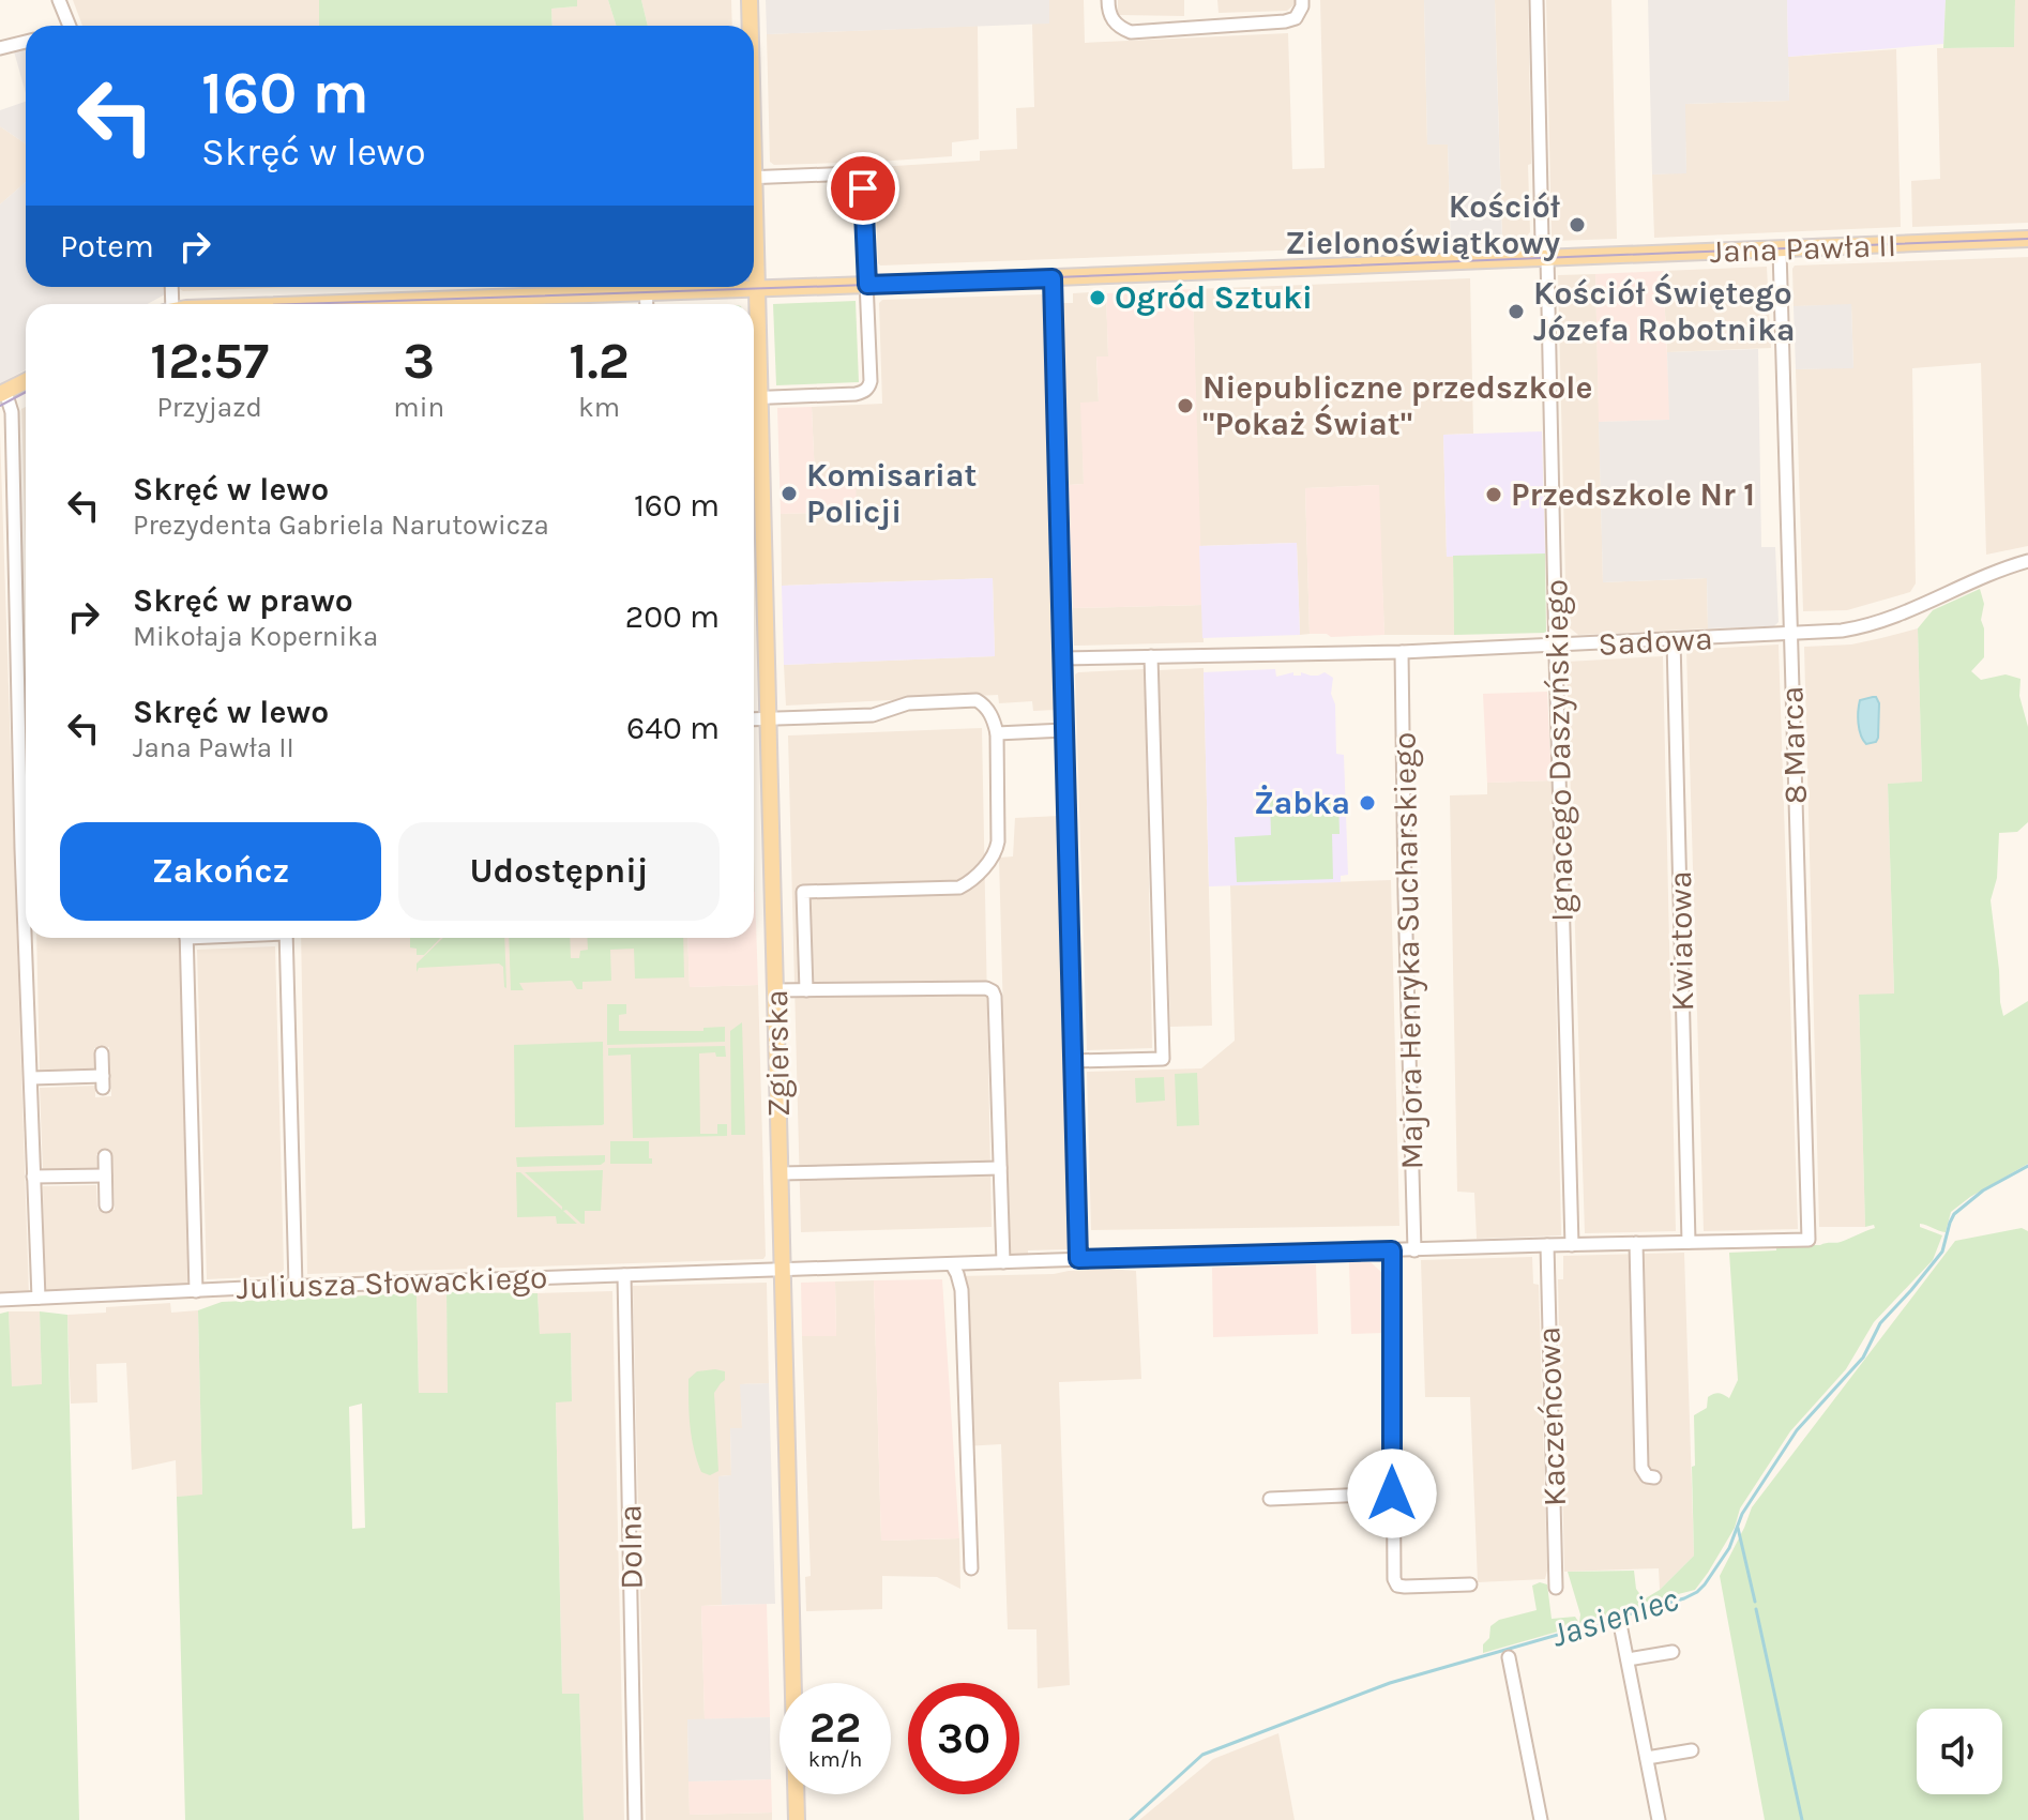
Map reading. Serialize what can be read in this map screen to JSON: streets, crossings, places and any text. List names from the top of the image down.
{
  "streets": {
    "main road": ["Jana Pawła II", "Zgierska"],
    "street": [
      "Sadowa",
      "8 Marca",
      "Ignacego Daszyńskiego",
      "Kwiatowa",
      "Majora Henryka Sucharskiego",
      "Juliusza Słowackiego",
      "Kaczeńcowa",
      "Dolna"
    ]
  },
  "crossings": [
    ["Jana Pawła II", "8 Marca"],
    ["Jana Pawła II", "Ignacego Daszyńskiego"],
    ["Jana Pawła II", "Zgierska"],
    ["Sadowa", "8 Marca"],
    ["Sadowa", "Ignacego Daszyńskiego"],
    ["Sadowa", "Kwiatowa"],
    ["Sadowa", "Majora Henryka Sucharskiego"],
    ["8 Marca", "Juliusza Słowackiego"],
    ["Ignacego Daszyńskiego", "Juliusza Słowackiego"],
    ["Kwiatowa", "Juliusza Słowackiego"],
    ["Majora Henryka Sucharskiego", "Juliusza Słowackiego"],
    ["Zgierska", "Juliusza Słowackiego"],
    ["Juliusza Słowackiego", "Kaczeńcowa"],
    ["Juliusza Słowackiego", "Dolna"]
  ],
  "water": ["Jasieniec"],
  "places": [
    "Kościół Zielonoświątkowy",
    "Ogród Sztuki",
    "Kościół Świętego Józefa Robotnika",
    "Niepubliczne przedszkole \"Pokaż Świat\"",
    "Komisariat Policji",
    "Przedszkole Nr 1",
    "Żabka"
  ],
  "page": {
    "turn": ["160 m", "Skręć w lewo"],
    "then": "Potem",
    "eta": [
      "12:57",
      "Przyjazd",
      "3",
      "min",
      "1.2",
      "km"
    ],
    "list": [
      {
        "name": "Skręć w lewo",
        "note": "Prezydenta Gabriela Narutowicza",
        "value": "160 m"
      },
      {
        "name": "Skręć w prawo",
        "note": "Mikołaja Kopernika",
        "value": "200 m"
      },
      {
        "name": "Skręć w lewo",
        "note": "Jana Pawła II",
        "value": "640 m"
      }
    ],
    "buttons": ["Zakończ", "Udostępnij"],
    "speed": "22 km/h",
    "limit": "30"
  }
}
